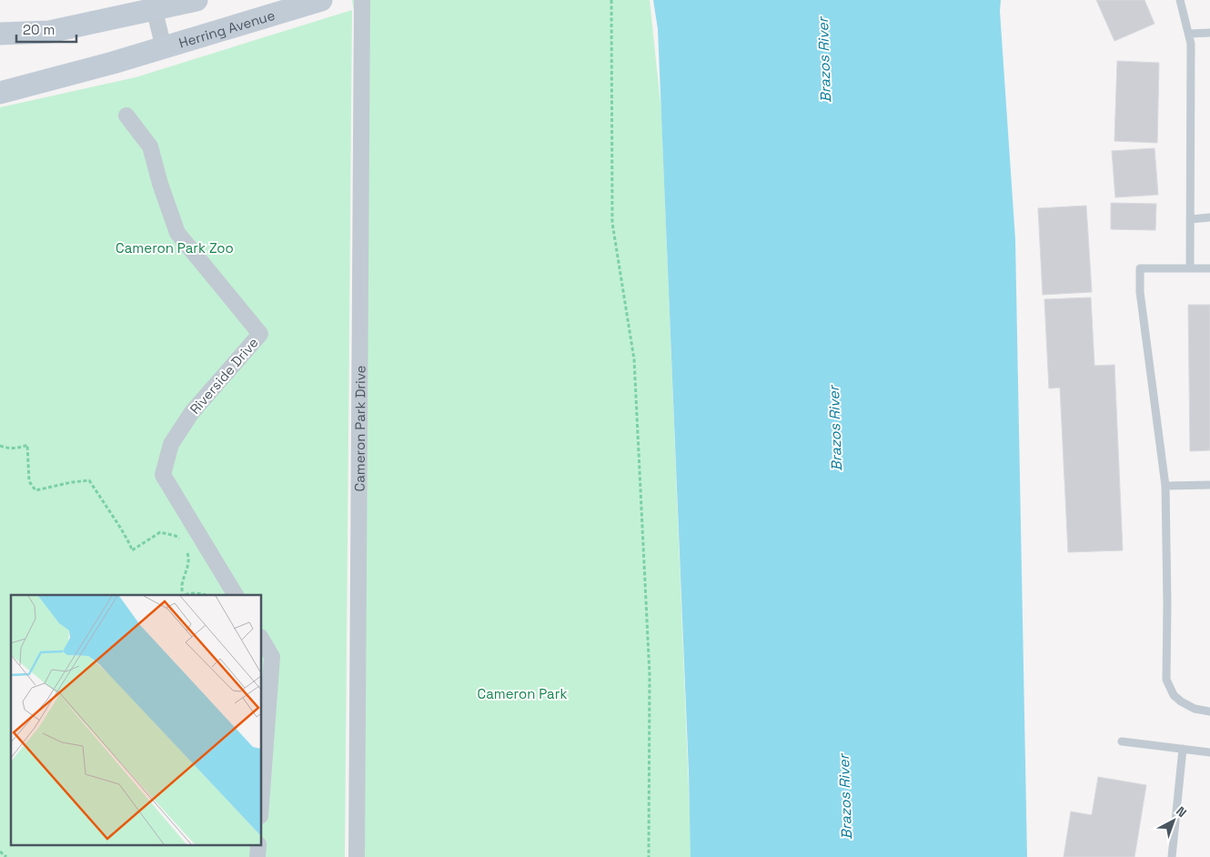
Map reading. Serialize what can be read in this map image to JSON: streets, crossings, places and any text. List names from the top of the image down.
{
  "streets": {
    "main road": ["Herring Avenue"],
    "street": ["Riverside Drive", "Cameron Park Drive"]
  },
  "water": ["Brazos River"],
  "parks": ["Cameron Park Zoo", "Cameron Park"],
  "scale_bar": "20 m",
  "north": "top right"
}
